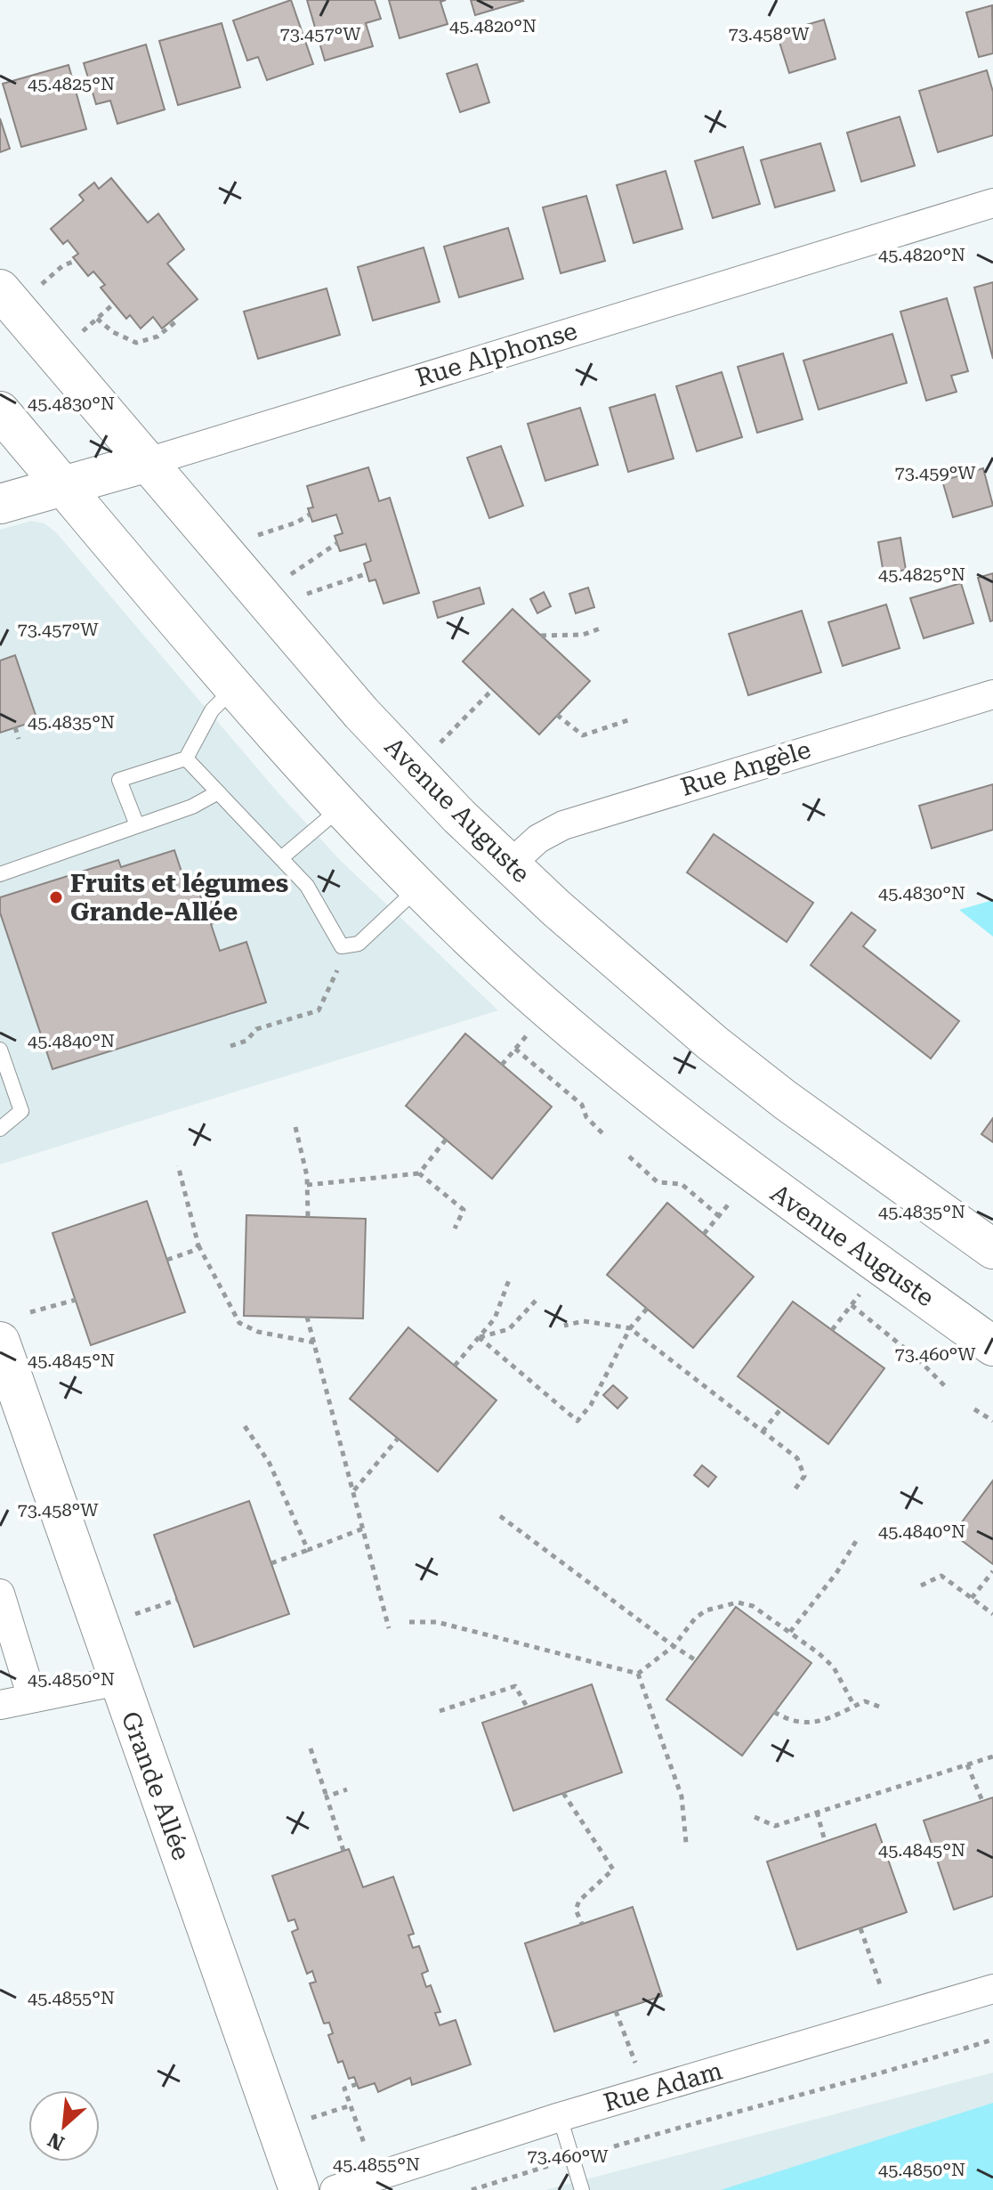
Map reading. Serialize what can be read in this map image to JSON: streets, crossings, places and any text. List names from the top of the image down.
{
  "streets": {
    "main road": ["Rue Alphonse", "Avenue Auguste", "Grande Allée"],
    "street": ["Rue Angèle", "Rue Adam"]
  },
  "crossings": [
    ["Rue Alphonse", "Avenue Auguste"],
    ["Rue Angèle", "Avenue Auguste"]
  ],
  "places": ["Fruits et légumes Grande-Allée"],
  "north": "bottom left",
  "coordinates": [
    "45.4820°N",
    "73.457°W",
    "73.458°W",
    "45.4825°N",
    "45.4830°N",
    "73.459°W",
    "45.4835°N",
    "45.4840°N",
    "73.460°W",
    "45.4845°N",
    "45.4850°N",
    "45.4855°N"
  ]
}
